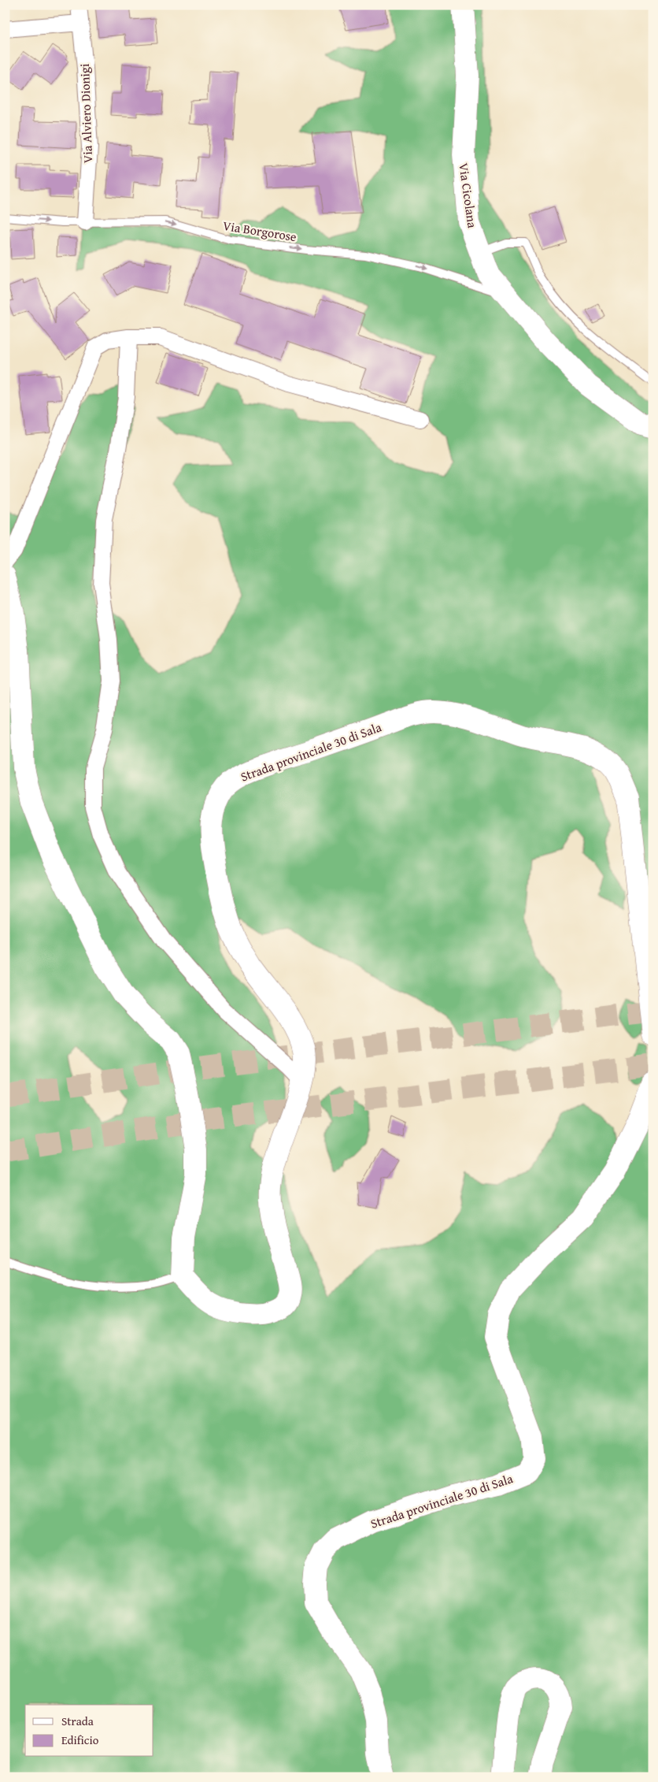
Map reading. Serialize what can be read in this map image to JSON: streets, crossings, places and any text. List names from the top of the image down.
{
  "streets": {
    "street": ["Via Alviero Dionigi", "Via Cicolana", "Strada provinciale 30 di Sala"],
    "lane": ["Via Borgorose"]
  },
  "crossings": [
    ["Via Alviero Dionigi", "Via Borgorose"],
    ["Via Cicolana", "Via Borgorose"]
  ],
  "one_way": ["Via Borgorose"],
  "legend": ["Strada", "Edificio"]
}
